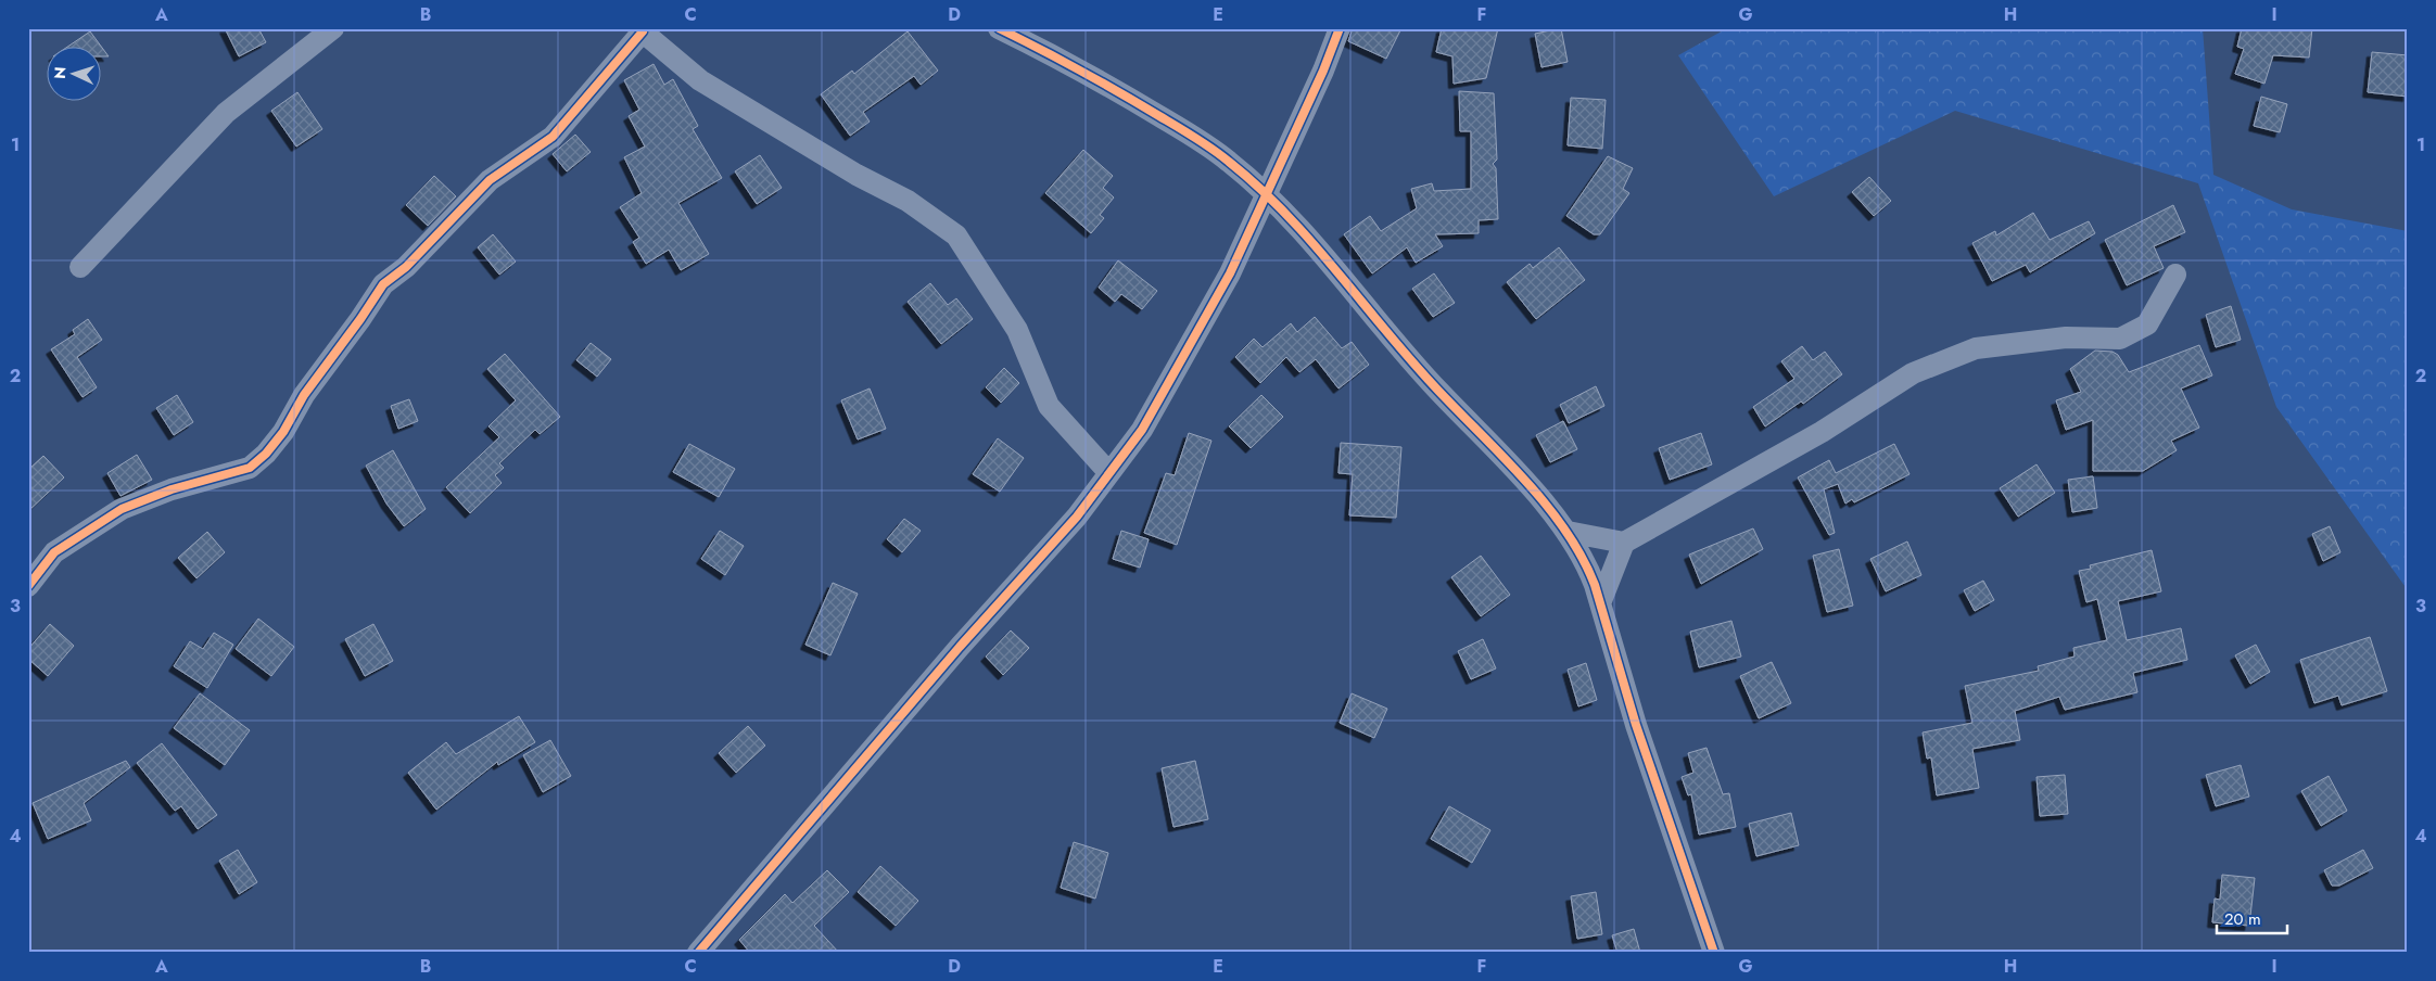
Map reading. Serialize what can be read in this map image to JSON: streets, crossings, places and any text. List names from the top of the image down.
{
  "scale_bar": "20 m",
  "north": "left",
  "grid": {
    "columns": [
      "A",
      "B",
      "C",
      "D",
      "E",
      "F",
      "G",
      "H",
      "I"
    ],
    "rows": [
      "1",
      "2",
      "3",
      "4"
    ]
  }
}
